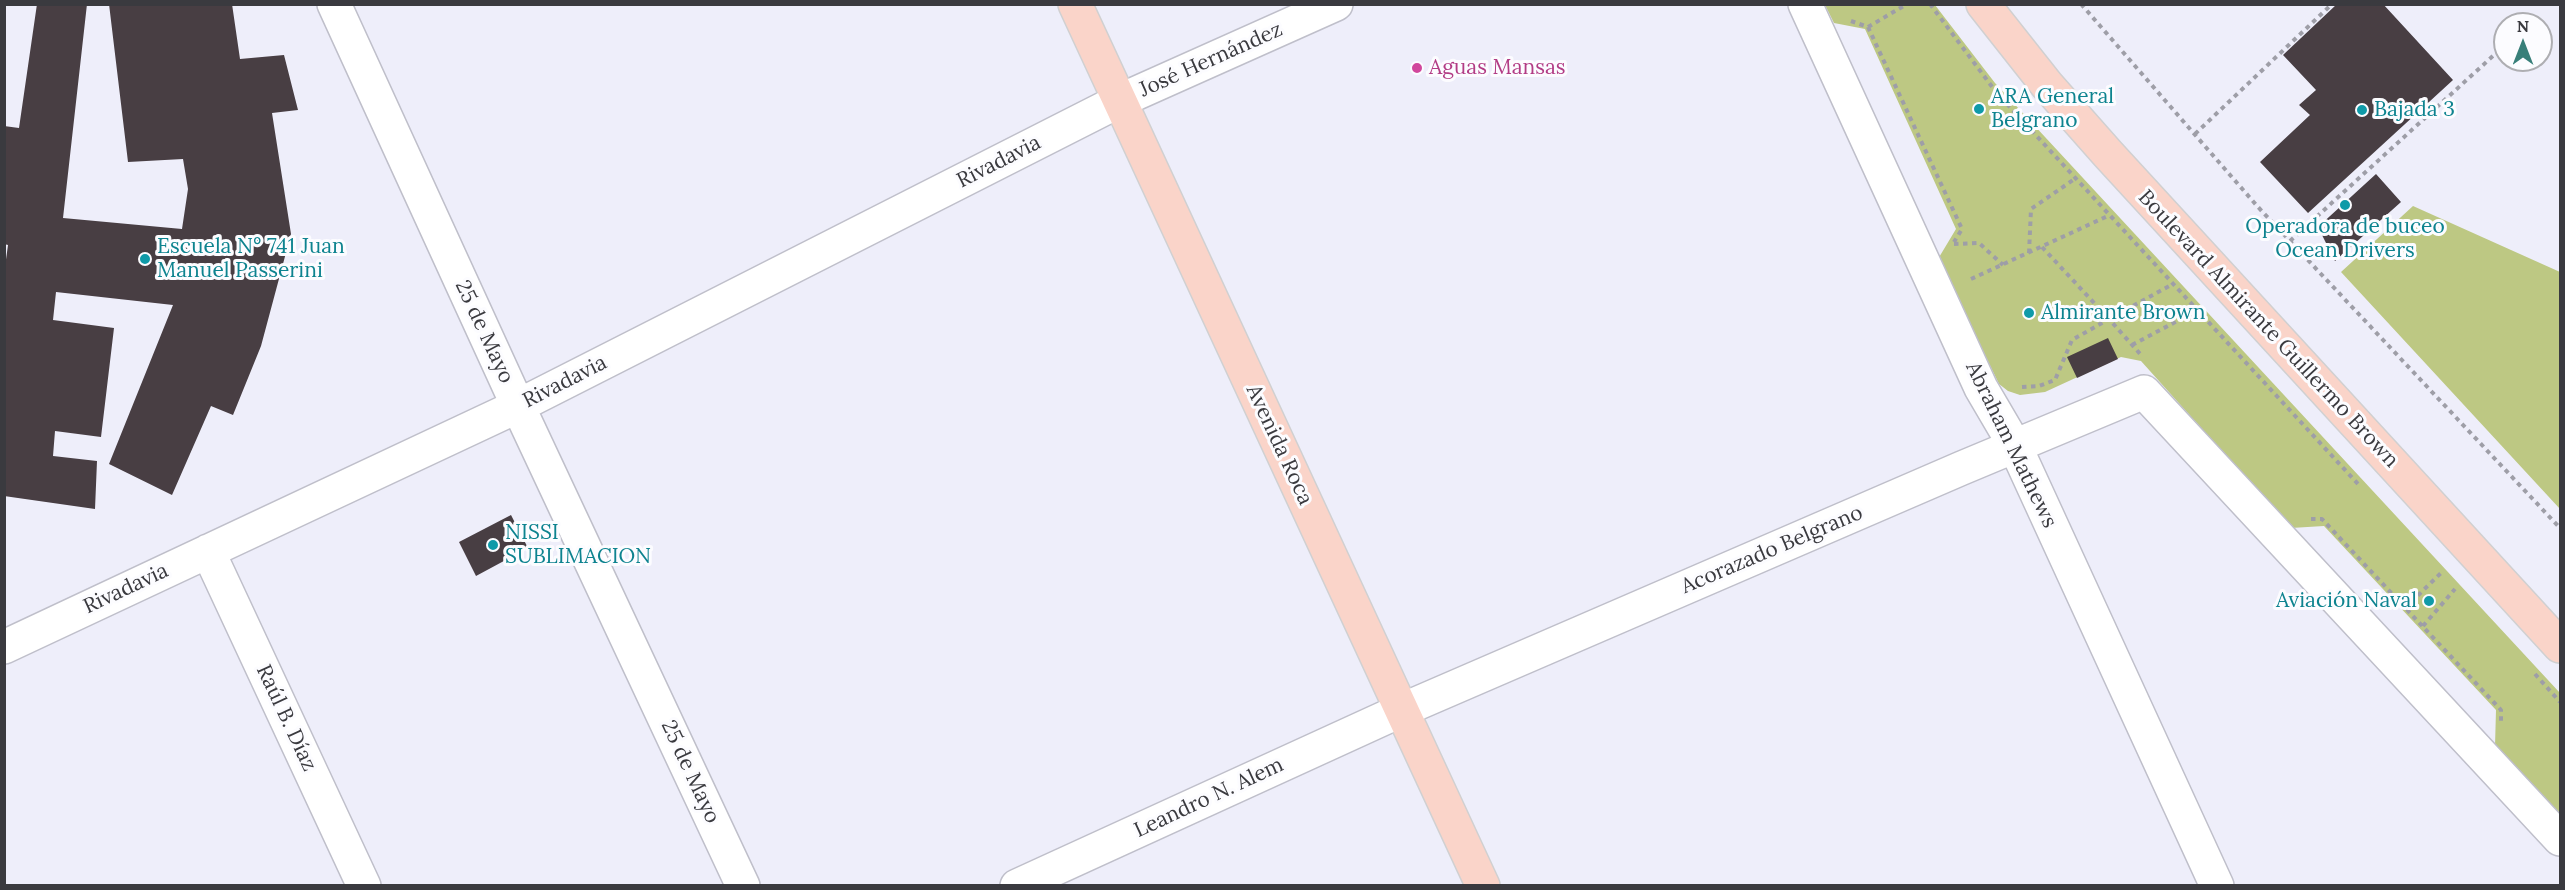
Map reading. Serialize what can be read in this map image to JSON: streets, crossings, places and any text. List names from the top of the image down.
{
  "streets": {
    "main road": ["Boulevard Almirante Guillermo Brown", "Avenida Roca"],
    "street": [
      "José Hernández",
      "Rivadavia",
      "25 de Mayo",
      "Abraham Mathews",
      "Acorazado Belgrano",
      "Raúl B. Díaz",
      "Leandro N. Alem"
    ]
  },
  "crossings": [
    ["José Hernández", "Rivadavia"],
    ["José Hernández", "Avenida Roca"],
    ["Rivadavia", "25 de Mayo"],
    ["Rivadavia", "Avenida Roca"],
    ["Rivadavia", "Raúl B. Díaz"],
    ["Avenida Roca", "Acorazado Belgrano"],
    ["Avenida Roca", "Leandro N. Alem"],
    ["Abraham Mathews", "Acorazado Belgrano"],
    ["Acorazado Belgrano", "Leandro N. Alem"]
  ],
  "places": [
    "Aguas Mansas",
    "ARA General Belgrano",
    "Bajada 3",
    "Operadora de buceo Ocean Drivers",
    "Escuela N° 741 Juan Manuel Passerini",
    "Almirante Brown",
    "NISSI SUBLIMACION",
    "Aviación Naval"
  ],
  "north": "top"
}
